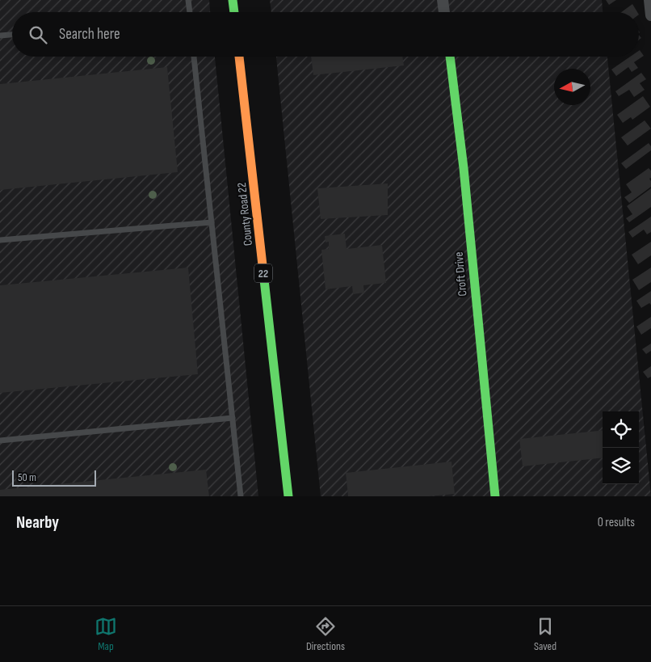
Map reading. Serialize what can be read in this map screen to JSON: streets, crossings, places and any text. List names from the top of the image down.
{
  "streets": {
    "main road": ["County Road 22", "22", "Croft Drive"]
  },
  "scale_bar": "50 m",
  "north": "left",
  "page": {
    "search": "Search here",
    "scale": "50 m",
    "heading": ["Nearby", "0 results"],
    "nav": ["Map", "Directions", "Saved"]
  }
}
